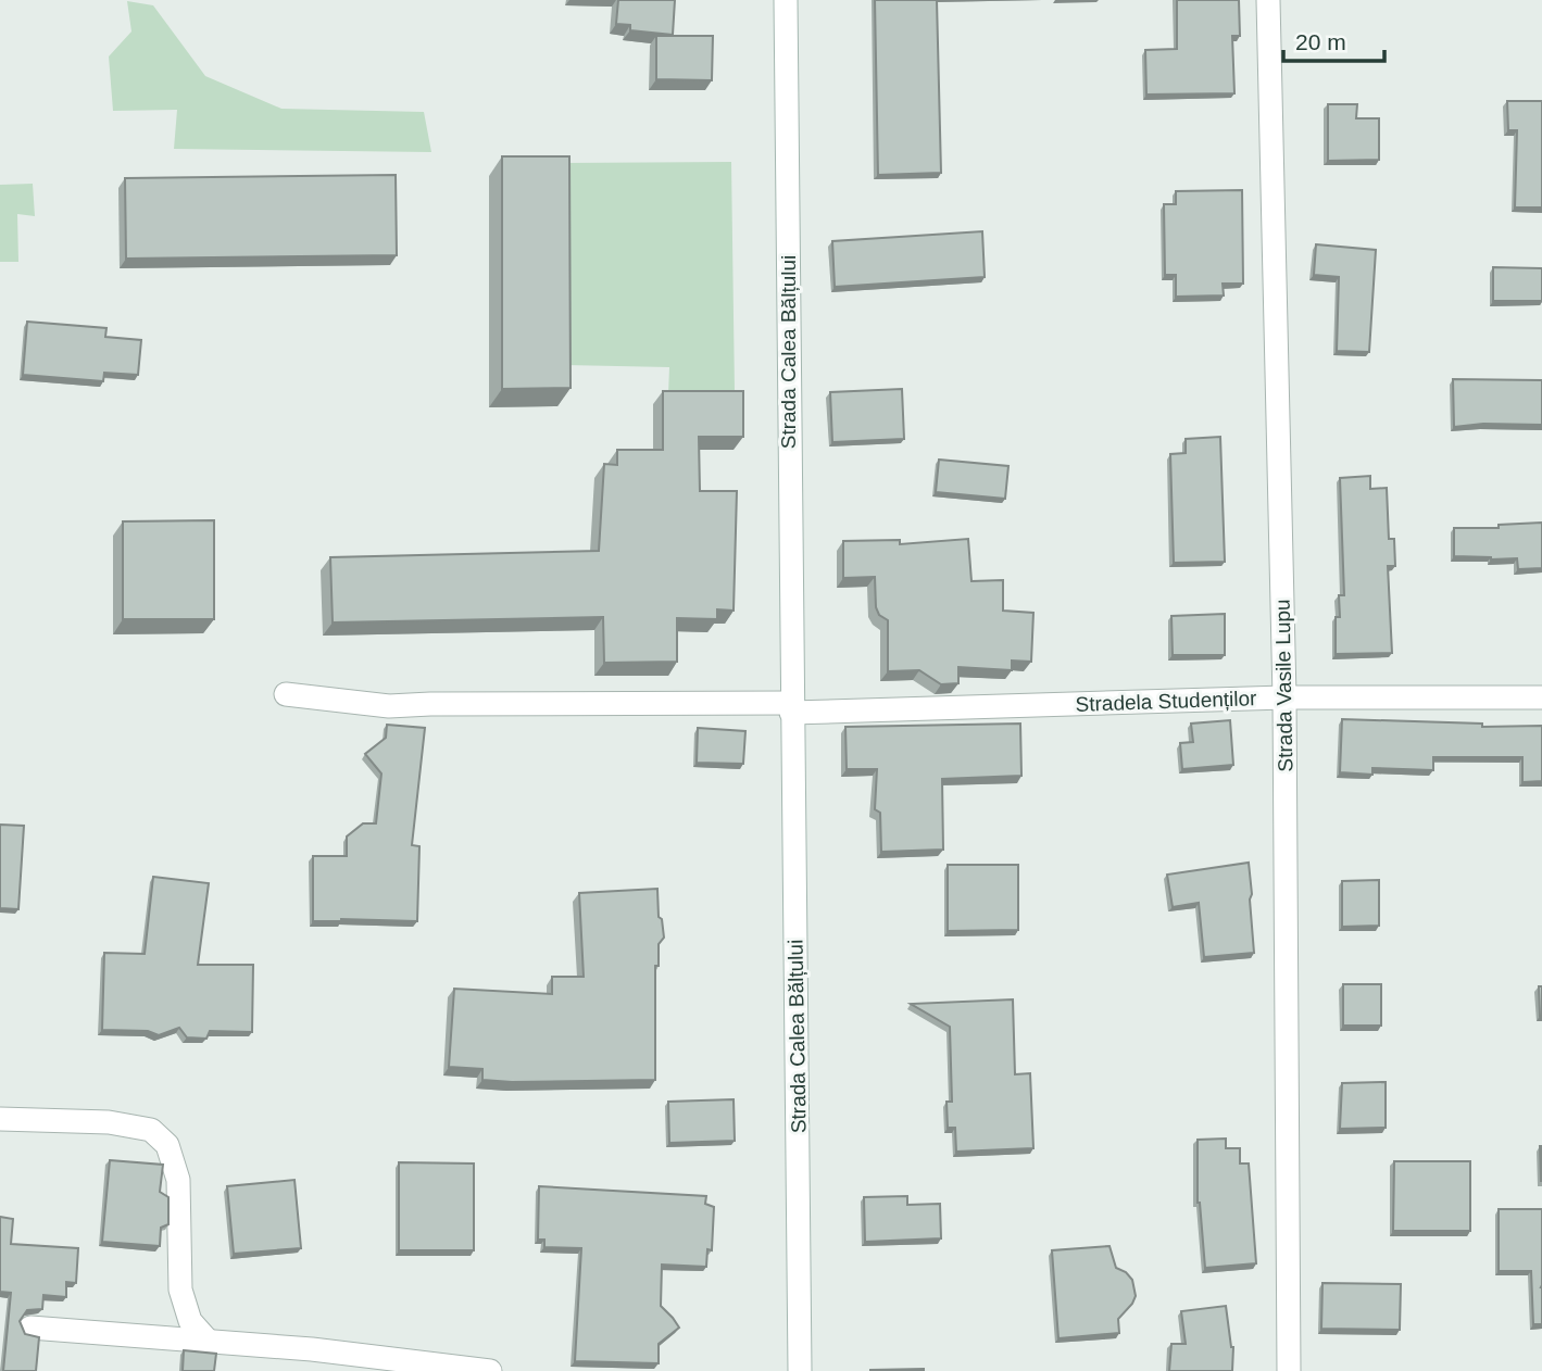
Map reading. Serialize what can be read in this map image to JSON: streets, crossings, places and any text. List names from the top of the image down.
{
  "streets": {
    "street": ["Strada Calea Bălțului", "Strada Vasile Lupu", "Stradela Studenților"]
  },
  "crossings": [
    ["Strada Calea Bălțului", "Stradela Studenților"],
    ["Strada Vasile Lupu", "Stradela Studenților"]
  ],
  "scale_bar": "20 m"
}
